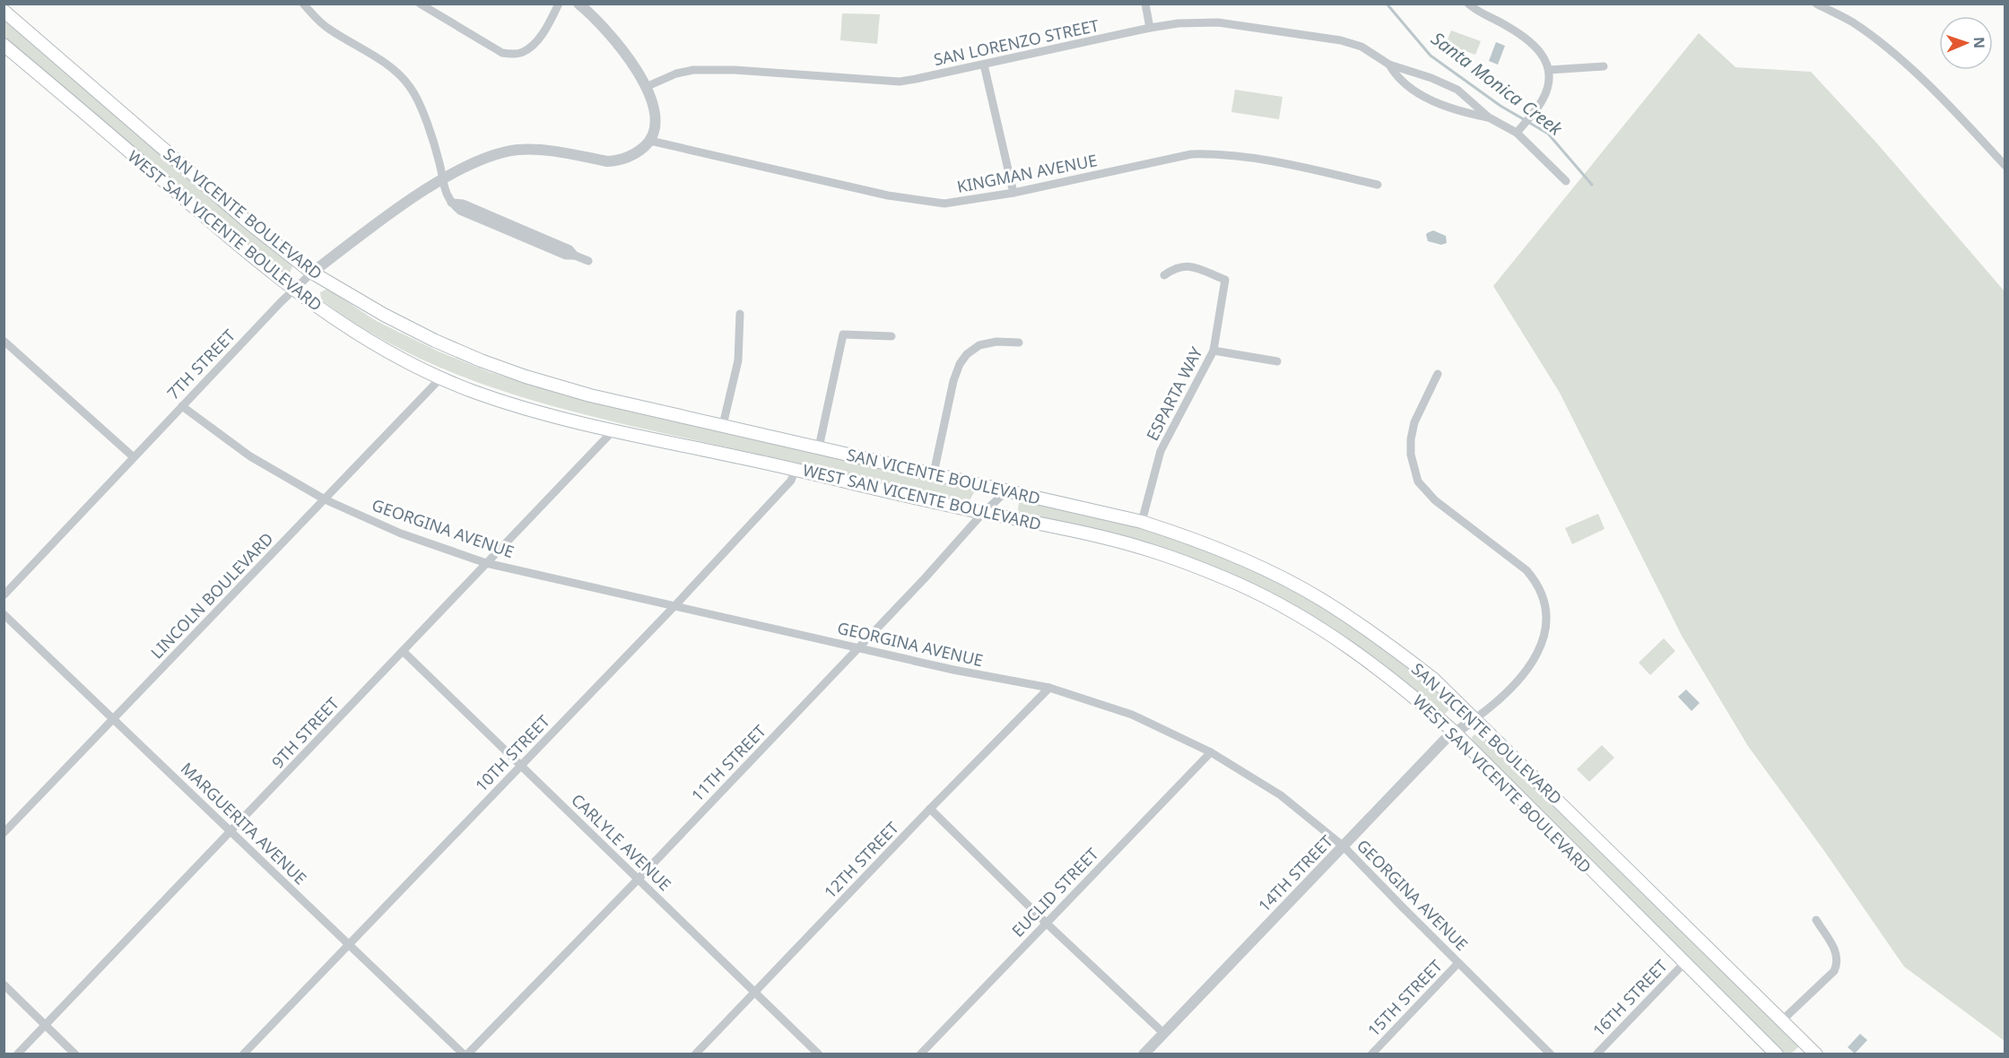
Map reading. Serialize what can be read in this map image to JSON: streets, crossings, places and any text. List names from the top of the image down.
{
  "streets": {
    "main road": ["SAN VICENTE BOULEVARD", "WEST SAN VICENTE BOULEVARD"],
    "street": [
      "SAN LORENZO STREET",
      "KINGMAN AVENUE",
      "7TH STREET",
      "ESPARTA WAY",
      "GEORGINA AVENUE",
      "LINCOLN BOULEVARD",
      "9TH STREET",
      "10TH STREET",
      "11TH STREET",
      "MARGUERITA AVENUE",
      "CARLYLE AVENUE",
      "12TH STREET",
      "14TH STREET",
      "EUCLID STREET",
      "15TH STREET",
      "16TH STREET"
    ]
  },
  "crossings": [
    ["KINGMAN AVENUE", "7TH STREET"],
    ["SAN VICENTE BOULEVARD", "7TH STREET"],
    ["SAN VICENTE BOULEVARD", "ESPARTA WAY"],
    ["SAN VICENTE BOULEVARD", "11TH STREET"],
    ["SAN VICENTE BOULEVARD", "14TH STREET"],
    ["WEST SAN VICENTE BOULEVARD", "7TH STREET"],
    ["WEST SAN VICENTE BOULEVARD", "LINCOLN BOULEVARD"],
    ["WEST SAN VICENTE BOULEVARD", "9TH STREET"],
    ["WEST SAN VICENTE BOULEVARD", "10TH STREET"],
    ["WEST SAN VICENTE BOULEVARD", "11TH STREET"],
    ["WEST SAN VICENTE BOULEVARD", "14TH STREET"],
    ["WEST SAN VICENTE BOULEVARD", "16TH STREET"],
    ["7TH STREET", "GEORGINA AVENUE"],
    ["GEORGINA AVENUE", "LINCOLN BOULEVARD"],
    ["GEORGINA AVENUE", "9TH STREET"],
    ["GEORGINA AVENUE", "10TH STREET"],
    ["GEORGINA AVENUE", "11TH STREET"],
    ["GEORGINA AVENUE", "12TH STREET"],
    ["GEORGINA AVENUE", "14TH STREET"],
    ["GEORGINA AVENUE", "EUCLID STREET"],
    ["GEORGINA AVENUE", "15TH STREET"],
    ["LINCOLN BOULEVARD", "MARGUERITA AVENUE"],
    ["9TH STREET", "MARGUERITA AVENUE"],
    ["9TH STREET", "CARLYLE AVENUE"],
    ["10TH STREET", "MARGUERITA AVENUE"],
    ["10TH STREET", "CARLYLE AVENUE"],
    ["11TH STREET", "MARGUERITA AVENUE"],
    ["11TH STREET", "CARLYLE AVENUE"],
    ["CARLYLE AVENUE", "12TH STREET"]
  ],
  "water": ["Santa Monica Creek"],
  "north": "right"
}
